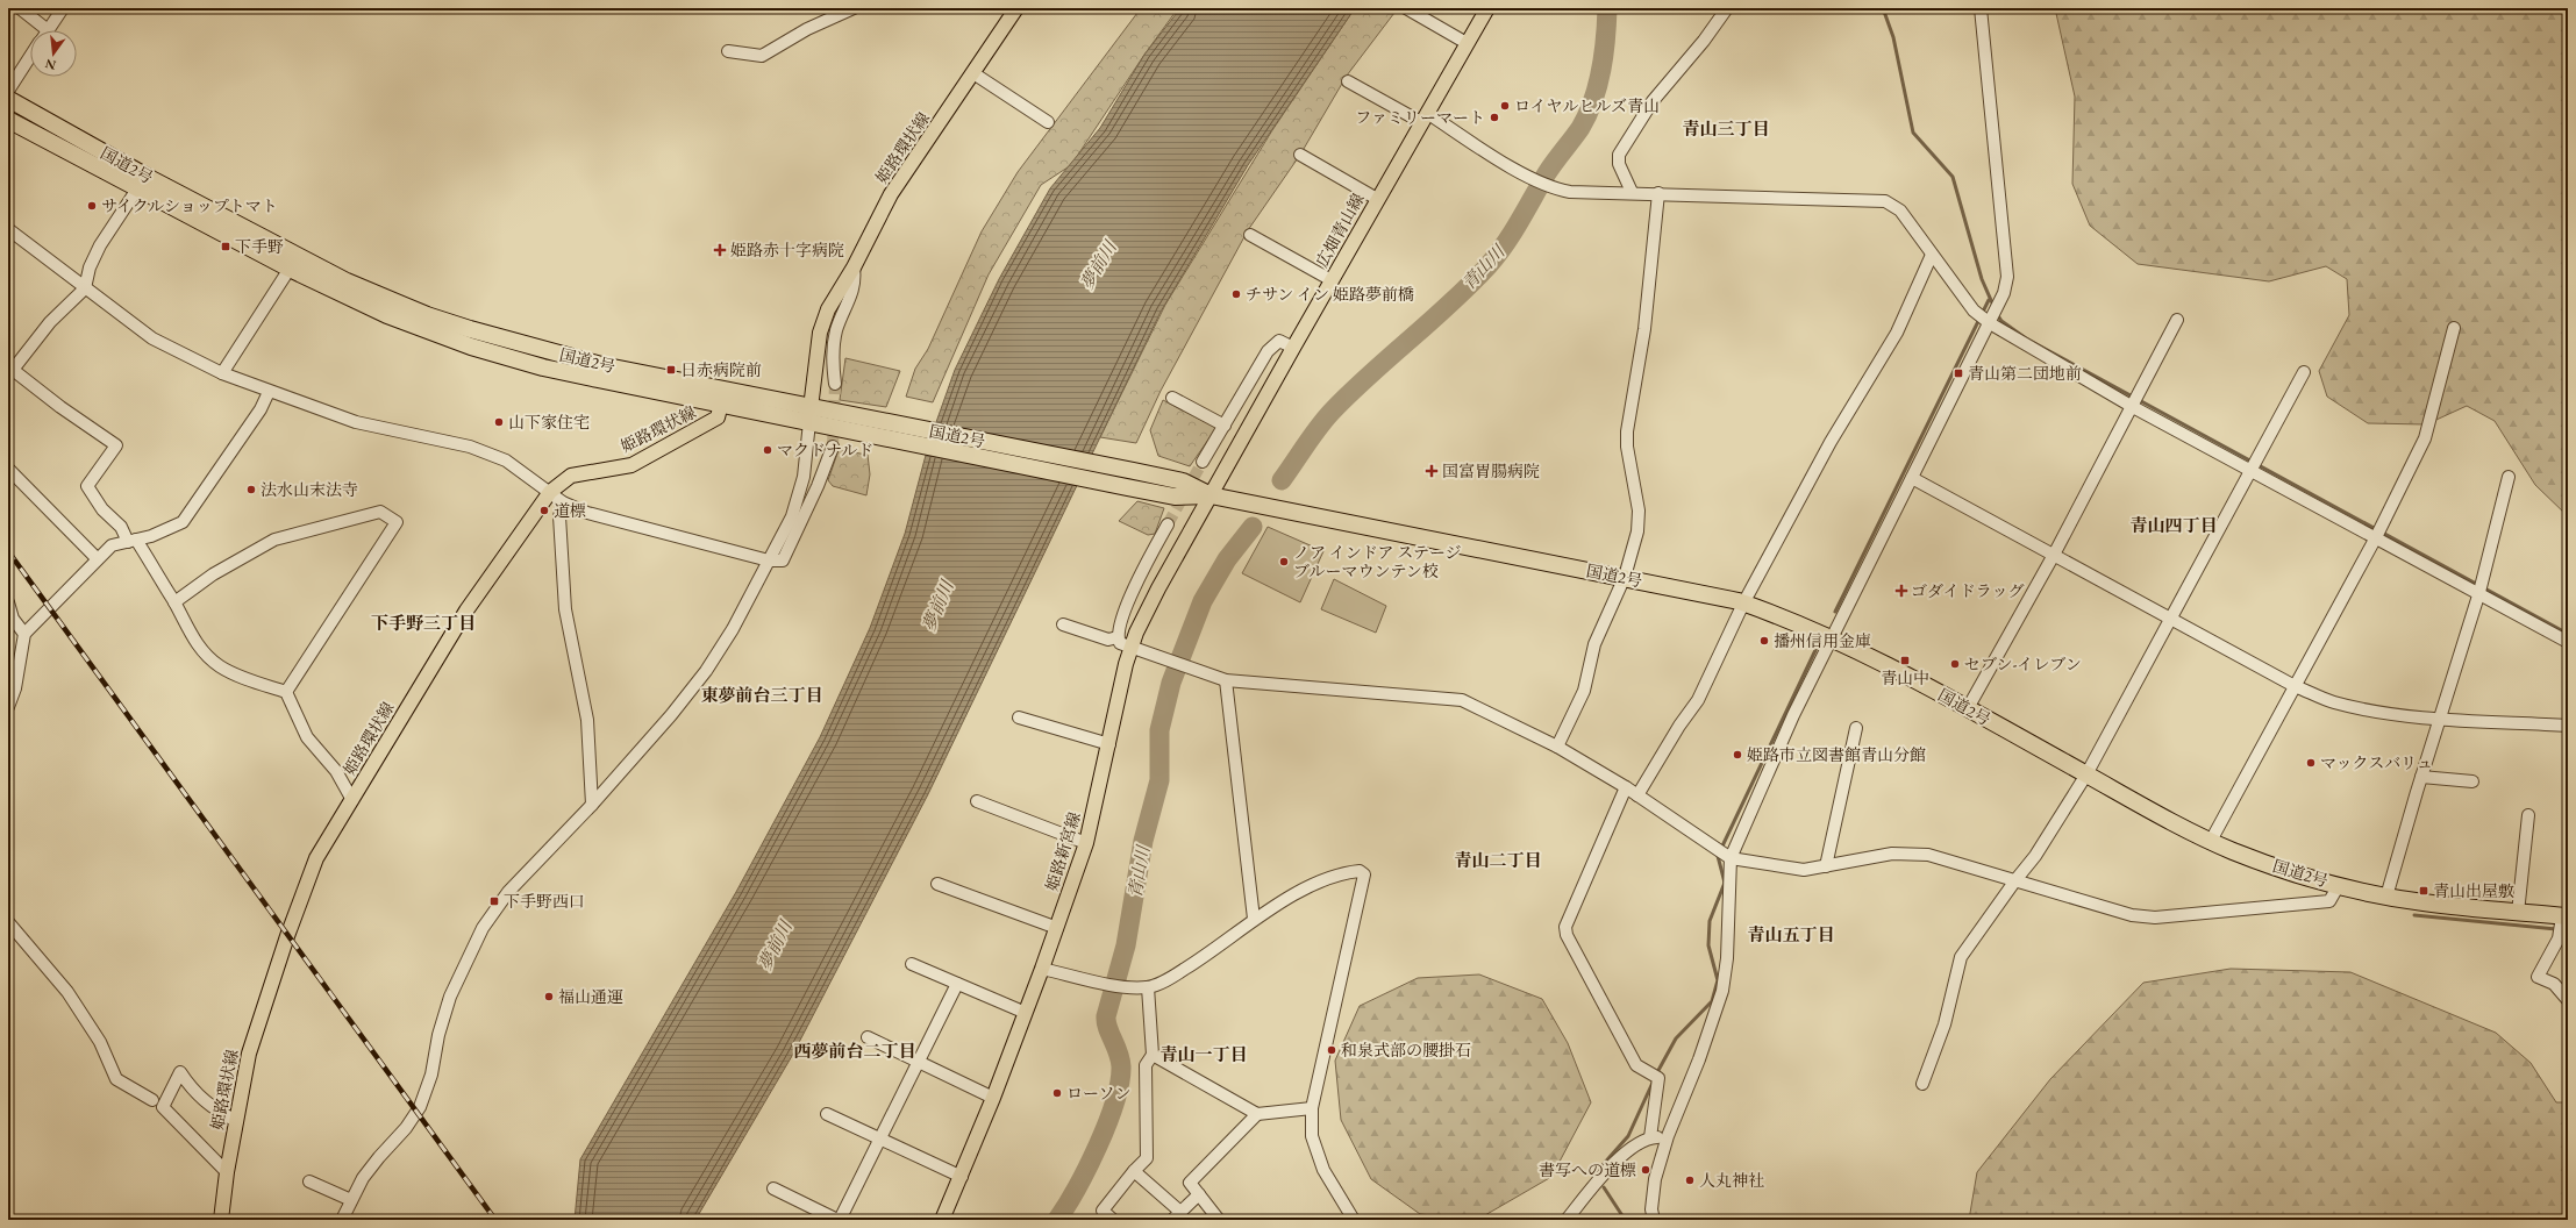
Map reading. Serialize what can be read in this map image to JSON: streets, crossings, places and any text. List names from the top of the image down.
{
  "streets": {
    "highway": ["国道2号"],
    "main road": ["姫路環状線", "広畑青山線", "姫路新宮線"]
  },
  "crossings": [
    ["姫路環状線", "国道2号"],
    ["国道2号", "広畑青山線"],
    ["国道2号", "姫路新宮線"],
    ["広畑青山線", "姫路新宮線"]
  ],
  "districts": [
    "青山三丁目",
    "青山四丁目",
    "下手野三丁目",
    "東夢前台三丁目",
    "青山二丁目",
    "青山五丁目",
    "西夢前台二丁目",
    "青山一丁目"
  ],
  "water": ["夢前川", "青山川"],
  "places": {
    "other": [
      "ロイヤルヒルズ青山",
      "ファミリーマート",
      "サイクルショップトマト",
      "チサン イン 姫路夢前橋",
      "山下家住宅",
      "マクドナルド",
      "法水山末法寺",
      "道標",
      "ノア インドア ステージ ブルーマウンテン校",
      "播州信用金庫",
      "セブン-イレブン",
      "姫路市立図書館青山分館",
      "マックスバリュ",
      "福山通運",
      "和泉式部の腰掛石",
      "ローソン",
      "書写への道標",
      "人丸神社"
    ],
    "transit": [
      "下手野",
      "日赤病院前",
      "青山第二団地前",
      "青山中",
      "青山出屋敷",
      "下手野西口"
    ],
    "health": ["姫路赤十字病院", "国富胃腸病院", "ゴダイドラッグ"]
  },
  "north": "bottom"
}
